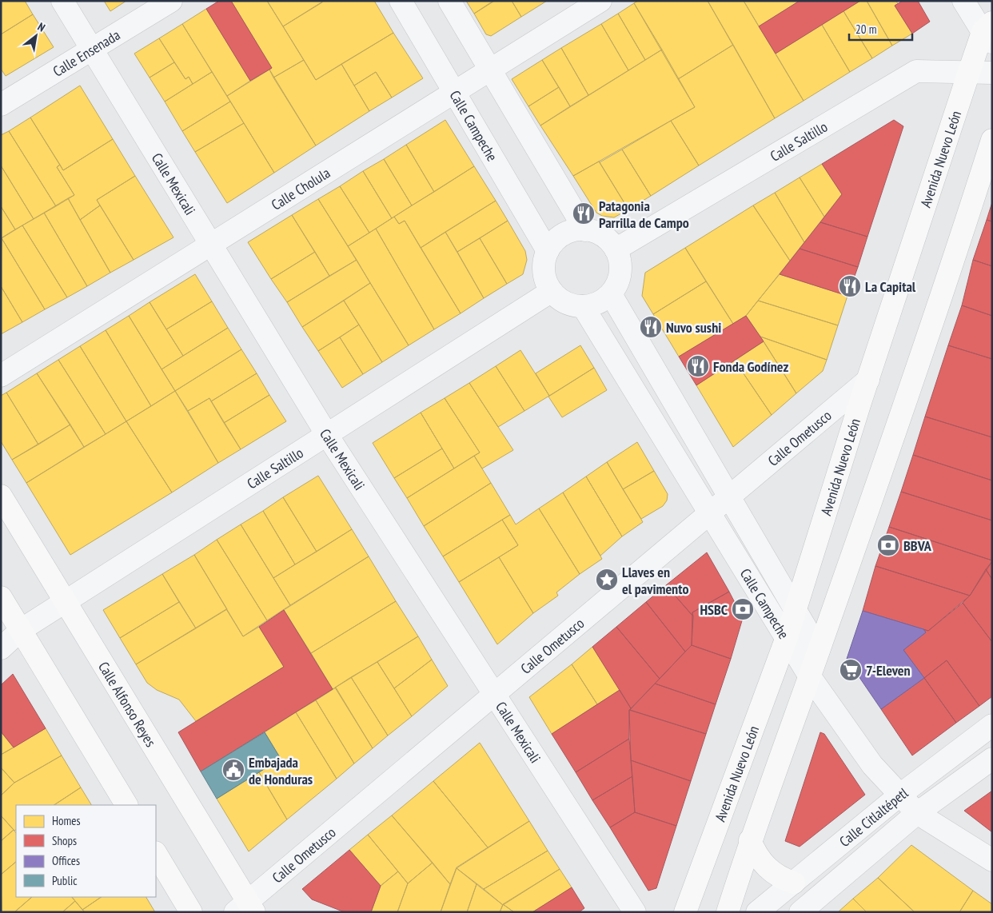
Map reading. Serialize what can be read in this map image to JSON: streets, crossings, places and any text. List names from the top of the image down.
{
  "streets": {
    "main road": ["Avenida Nuevo León", "Calle Alfonso Reyes"],
    "street": [
      "Calle Ensenada",
      "Calle Campeche",
      "Calle Saltillo",
      "Calle Mexicali",
      "Calle Cholula",
      "Calle Ometusco",
      "Calle Citlaltépetl"
    ]
  },
  "crossings": [
    ["Calle Ensenada", "Calle Mexicali"],
    ["Calle Campeche", "Calle Saltillo"],
    ["Calle Campeche", "Avenida Nuevo León"],
    ["Calle Campeche", "Calle Cholula"],
    ["Calle Campeche", "Calle Ometusco"],
    ["Calle Campeche", "Calle Citlaltépetl"],
    ["Calle Saltillo", "Avenida Nuevo León"],
    ["Calle Saltillo", "Calle Mexicali"],
    ["Calle Saltillo", "Calle Alfonso Reyes"],
    ["Avenida Nuevo León", "Calle Ometusco"],
    ["Calle Mexicali", "Calle Cholula"],
    ["Calle Mexicali", "Calle Ometusco"],
    ["Calle Ometusco", "Calle Alfonso Reyes"]
  ],
  "places": {
    "restaurant": [
      "Patagonia Parrilla de Campo",
      "La Capital",
      "Nuvo sushi",
      "Fonda Godínez"
    ],
    "bank": ["BBVA", "HSBC"],
    "place": ["Llaves en el pavimento"],
    "supermarket": ["7-Eleven"],
    "public building": ["Embajada de Honduras"]
  },
  "legend": [
    "Homes",
    "Shops",
    "Offices",
    "Public"
  ],
  "scale_bar": "20 m",
  "north": "top right"
}
